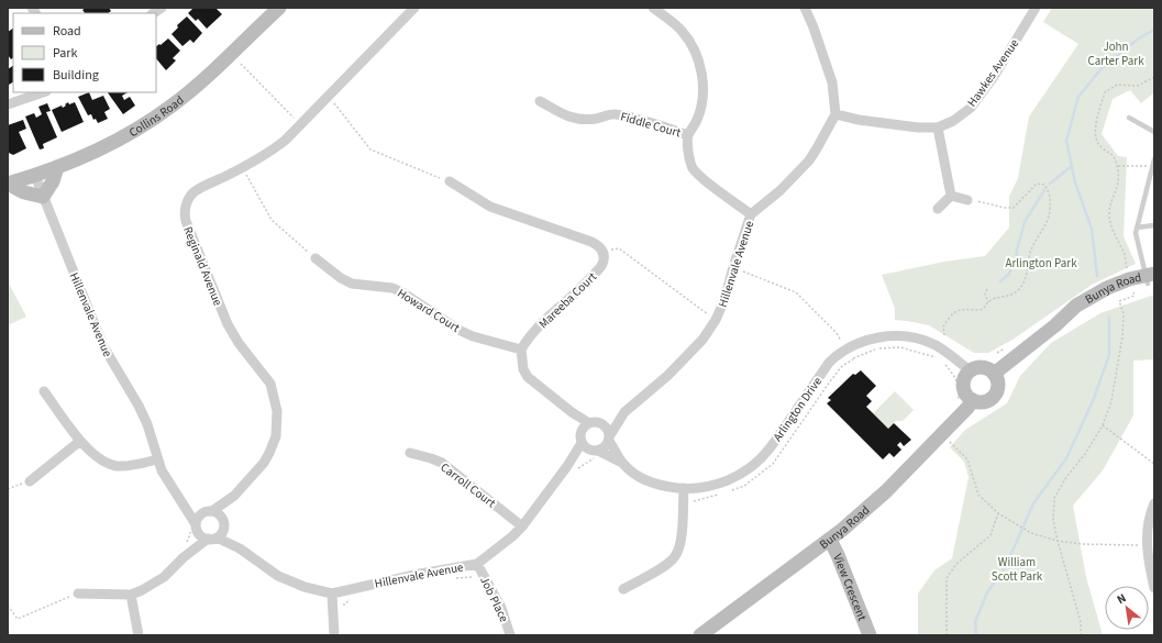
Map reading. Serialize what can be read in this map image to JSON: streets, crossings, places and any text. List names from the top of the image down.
{
  "streets": {
    "street": [
      "Hawkes Avenue",
      "Collins Road",
      "Fiddle Court",
      "Hillenvale Avenue",
      "Reginald Avenue",
      "Bunya Road",
      "Mareeba Court",
      "Howard Court",
      "Arlington Drive",
      "Carroll Court",
      "View Crescent",
      "Job Place"
    ]
  },
  "crossings": [
    ["Hawkes Avenue", "Hillenvale Avenue"],
    ["Collins Road", "Hillenvale Avenue"],
    ["Hillenvale Avenue", "Reginald Avenue"],
    ["Hillenvale Avenue", "Arlington Drive"],
    ["Hillenvale Avenue", "Carroll Court"],
    ["Hillenvale Avenue", "Job Place"],
    ["Bunya Road", "Arlington Drive"],
    ["Bunya Road", "View Crescent"],
    ["Mareeba Court", "Howard Court"]
  ],
  "parks": ["John Carter Park", "Arlington Park", "William Scott Park"],
  "legend": ["Road", "Park", "Building"],
  "north": "top left"
}
